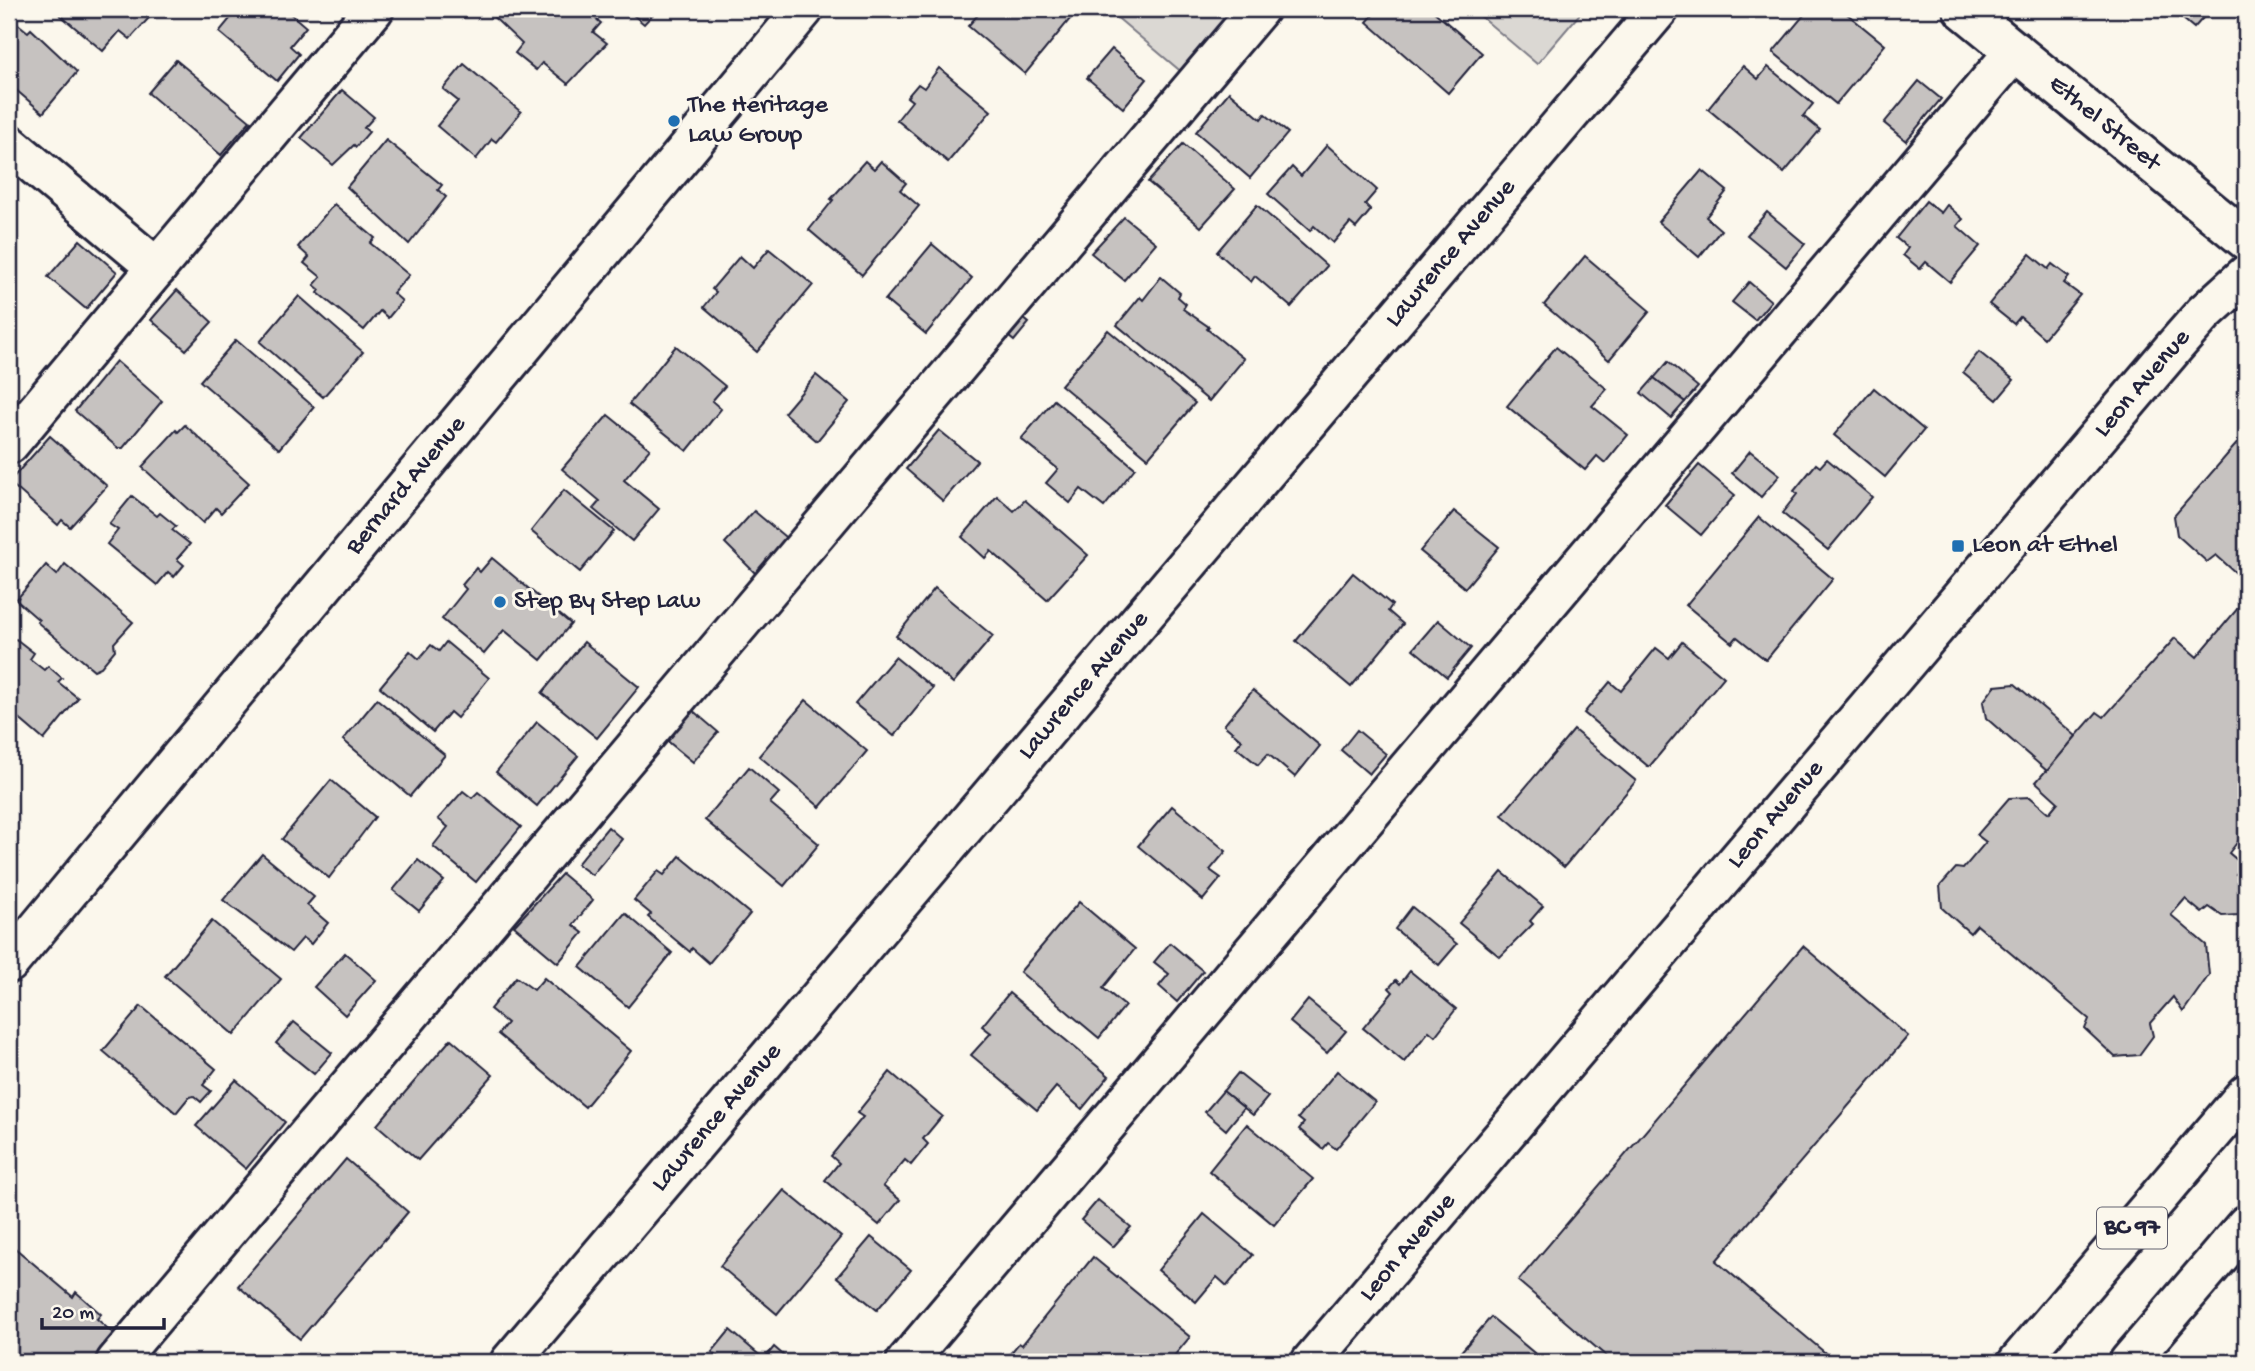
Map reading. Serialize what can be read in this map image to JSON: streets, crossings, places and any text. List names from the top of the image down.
{
  "streets": {
    "main road": [
      "Ethel Street",
      "Lawrence Avenue",
      "Leon Avenue",
      "Bernard Avenue",
      "BC 97"
    ]
  },
  "places": {
    "other": ["The Heritage Law Group", "Step By Step Law"],
    "transit": ["Leon at Ethel"]
  },
  "scale_bar": "20 m"
}
